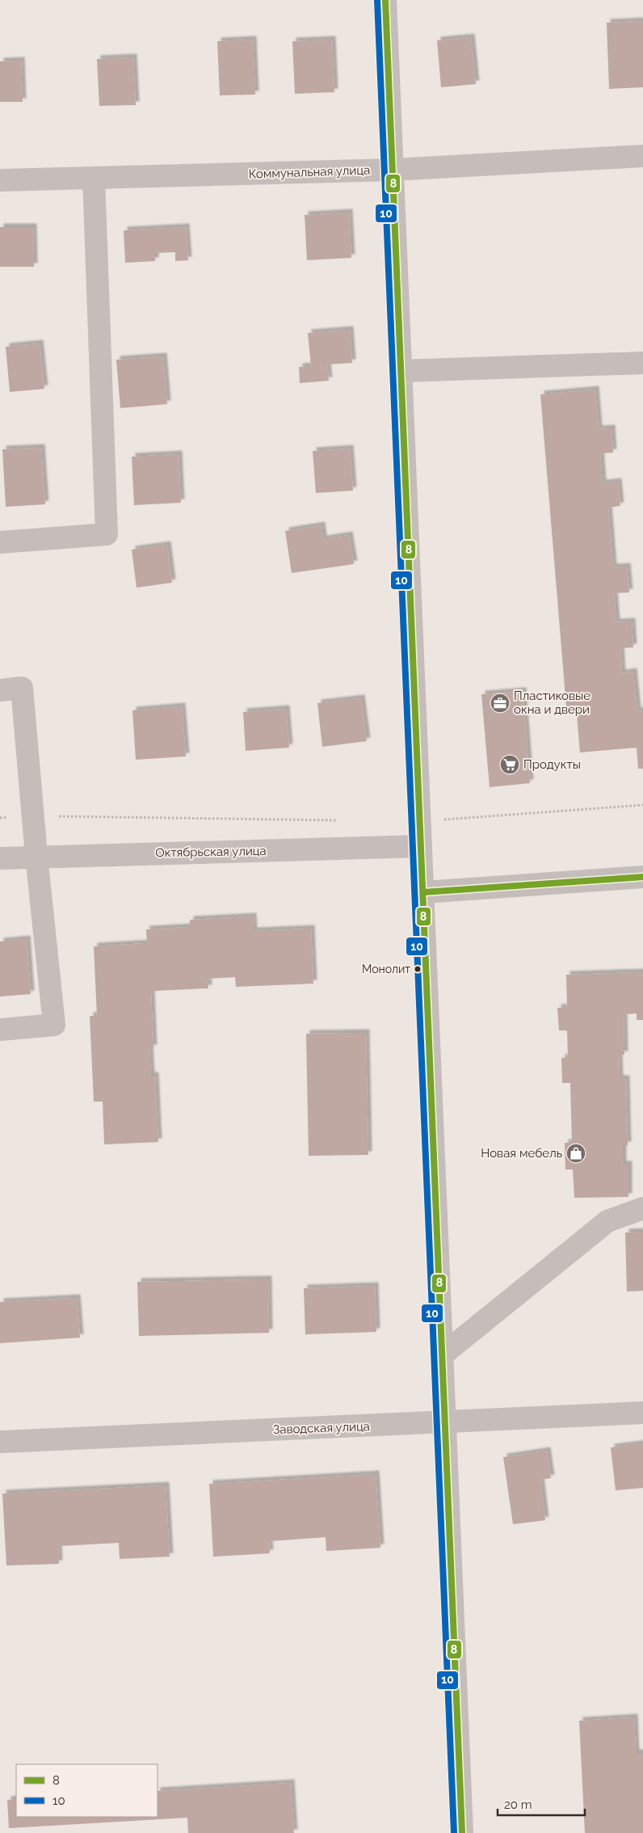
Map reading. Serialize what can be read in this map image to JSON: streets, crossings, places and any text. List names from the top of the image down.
{
  "streets": {
    "street": ["Коммунальная улица", "Октябрьская улица", "Заводская улица"]
  },
  "places": {
    "office": ["Пластиковые окна и двери"],
    "supermarket": ["Продукты"],
    "other": ["Монолит"],
    "shop": ["Новая мебель"]
  },
  "lines": ["transit line 8", "transit line 10"],
  "legend": ["8", "10"],
  "scale_bar": "20 m"
}
